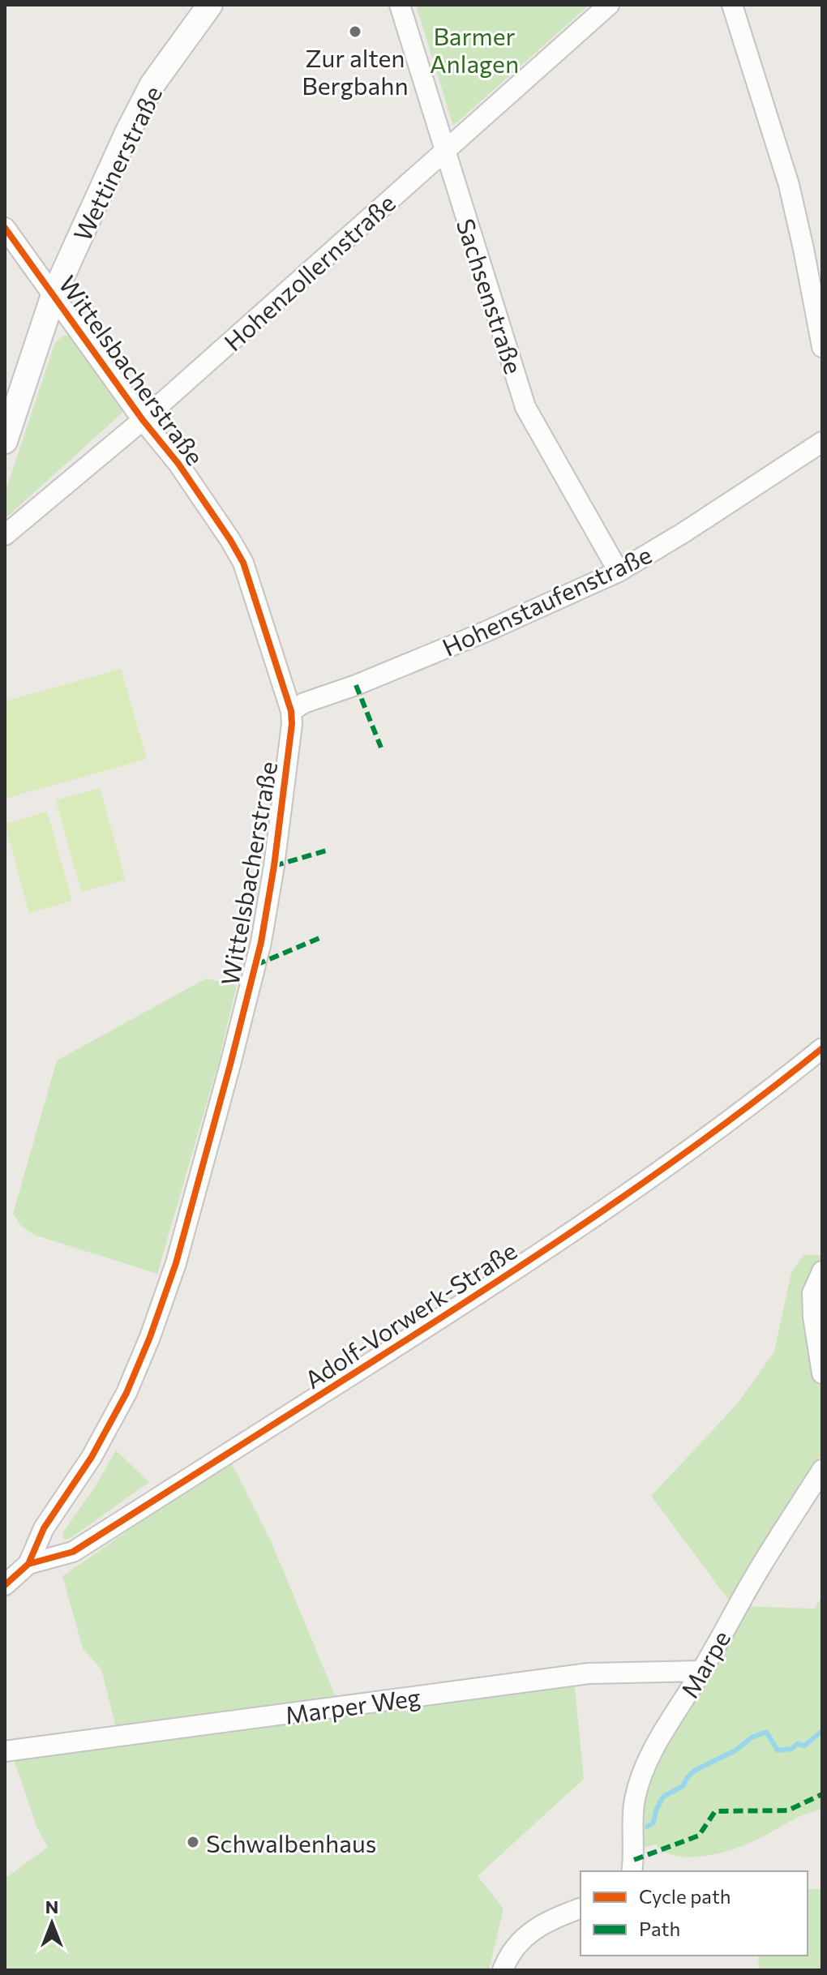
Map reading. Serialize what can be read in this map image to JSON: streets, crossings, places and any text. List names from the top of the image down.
{
  "streets": {
    "street": [
      "Wettinerstraße",
      "Hohenzollernstraße",
      "Sachsenstraße",
      "Wittelsbacherstraße",
      "Hohenstaufenstraße",
      "Adolf-Vorwerk-Straße",
      "Marpe",
      "Marper Weg"
    ]
  },
  "crossings": [
    ["Wettinerstraße", "Wittelsbacherstraße"],
    ["Hohenzollernstraße", "Sachsenstraße"],
    ["Hohenzollernstraße", "Wittelsbacherstraße"],
    ["Sachsenstraße", "Hohenstaufenstraße"],
    ["Wittelsbacherstraße", "Hohenstaufenstraße"],
    ["Wittelsbacherstraße", "Adolf-Vorwerk-Straße"],
    ["Marpe", "Marper Weg"]
  ],
  "parks": ["Barmer Anlagen"],
  "places": ["Zur alten Bergbahn", "Schwalbenhaus"],
  "legend": ["Cycle path", "Path"],
  "north": "top"
}
